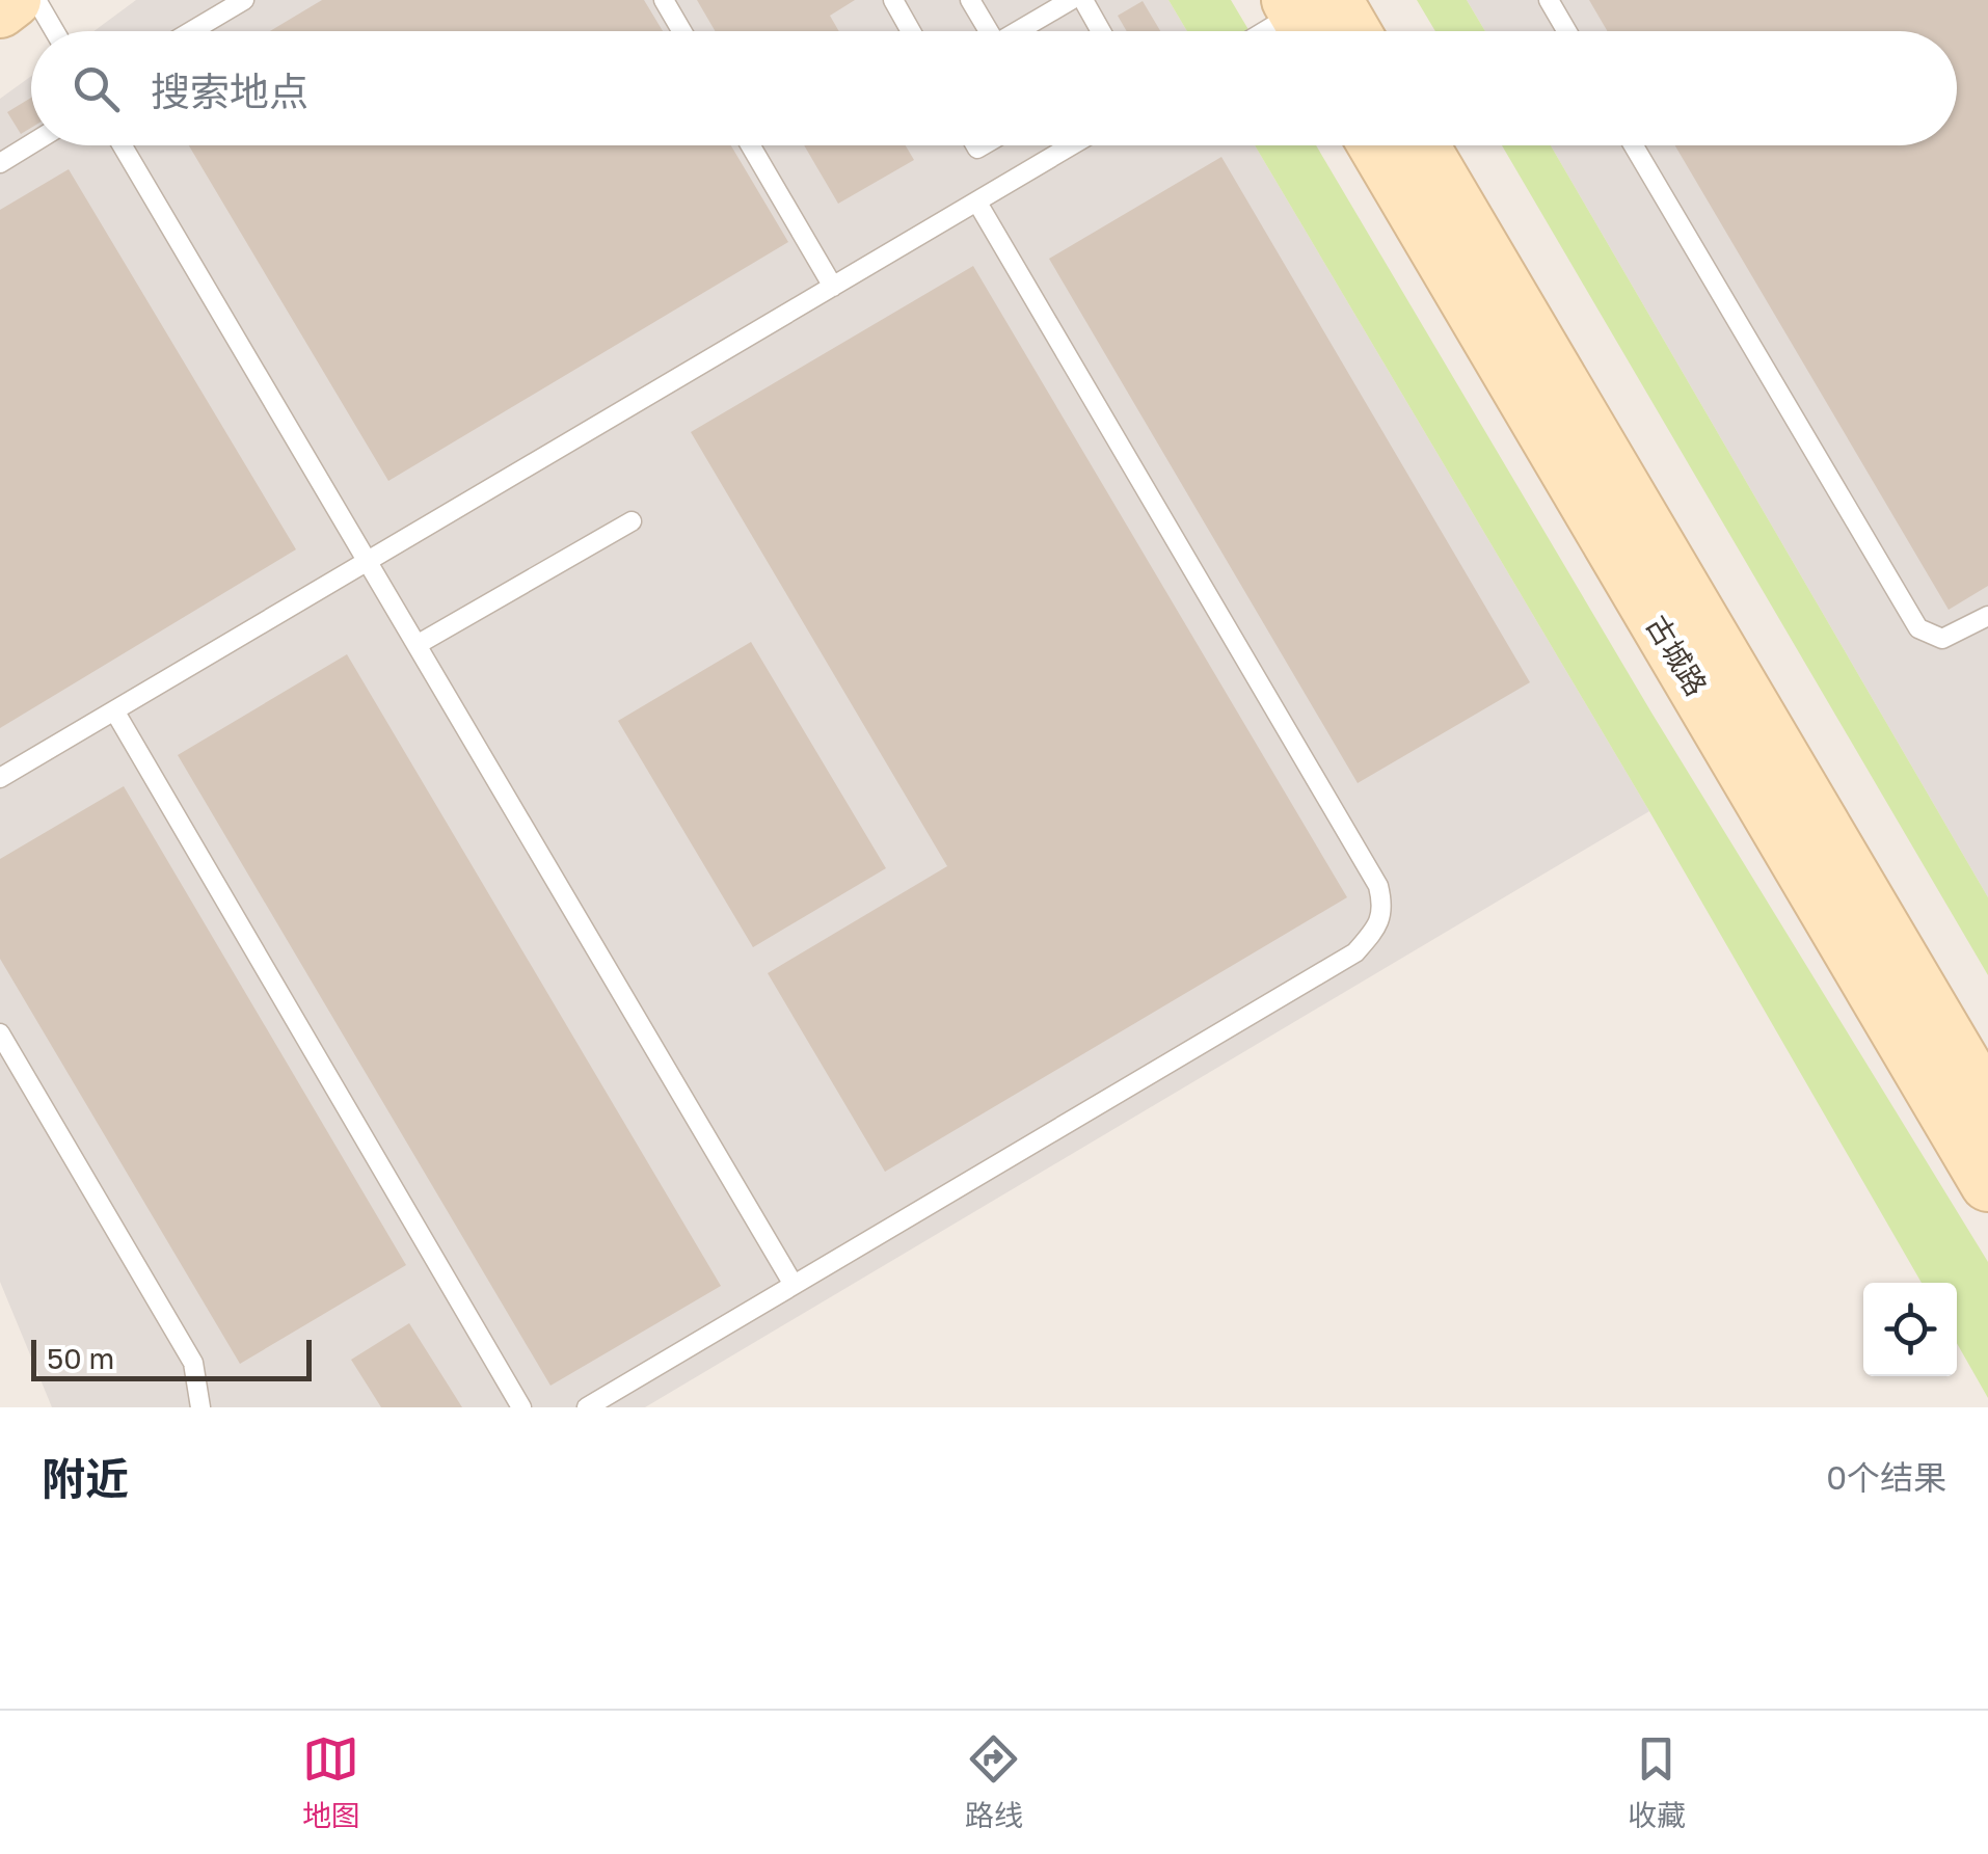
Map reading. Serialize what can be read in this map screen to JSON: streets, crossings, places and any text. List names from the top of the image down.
{
  "streets": {
    "main road": ["古城路"]
  },
  "scale_bar": "50 m",
  "page": {
    "search": "搜索地点",
    "scale": "50 m",
    "heading": ["附近", "0个结果"],
    "nav": ["地图", "路线", "收藏"]
  }
}
